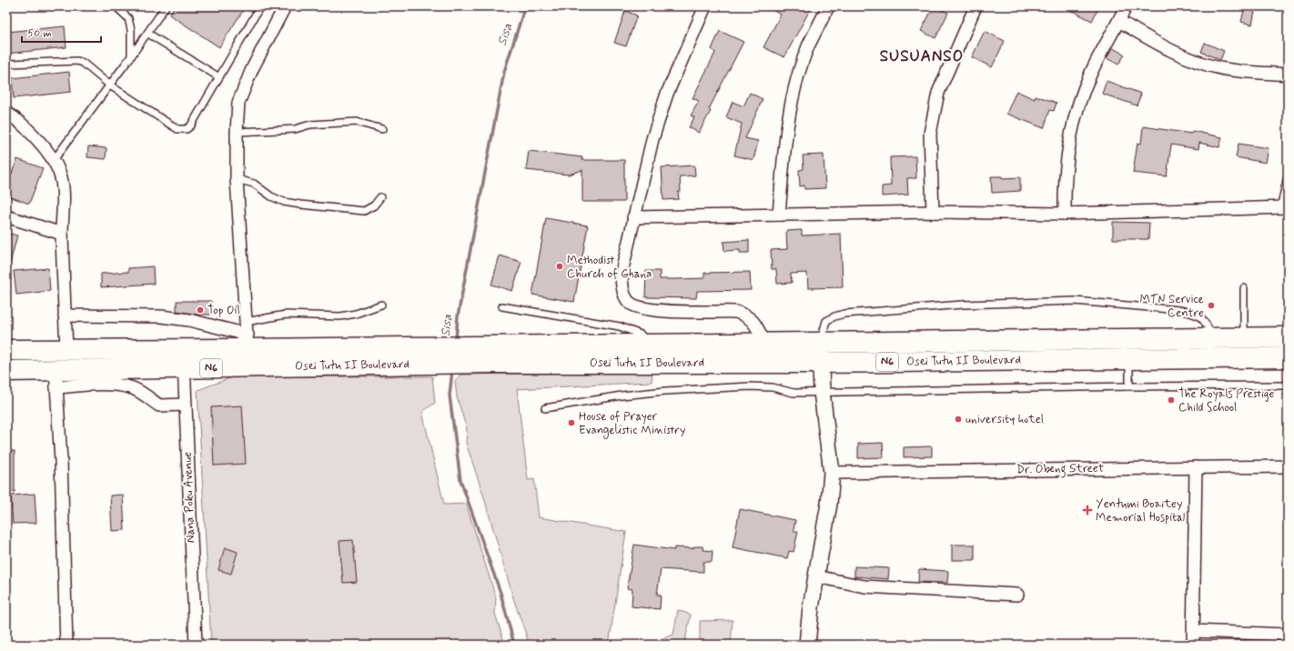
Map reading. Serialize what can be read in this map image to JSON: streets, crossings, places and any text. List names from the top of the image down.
{
  "streets": {
    "highway": ["Osei Tutu II Boulevard", "N6"],
    "street": ["Dr. Obeng Street", "Nana Poku Avenue"]
  },
  "crossings": [
    ["Osei Tutu II Boulevard", "Nana Poku Avenue"]
  ],
  "districts": ["SUSUANSO"],
  "water": ["Sisa"],
  "places": {
    "other": [
      "Methodist Church of Ghana",
      "MTN Service Centre",
      "Top Oil",
      "The Royals Prestige Child School",
      "university hotel",
      "House of Prayer Evangelistic Ministry"
    ],
    "health": ["Yentumi Boaitey Memorial Hospital"]
  },
  "scale_bar": "50 m"
}
